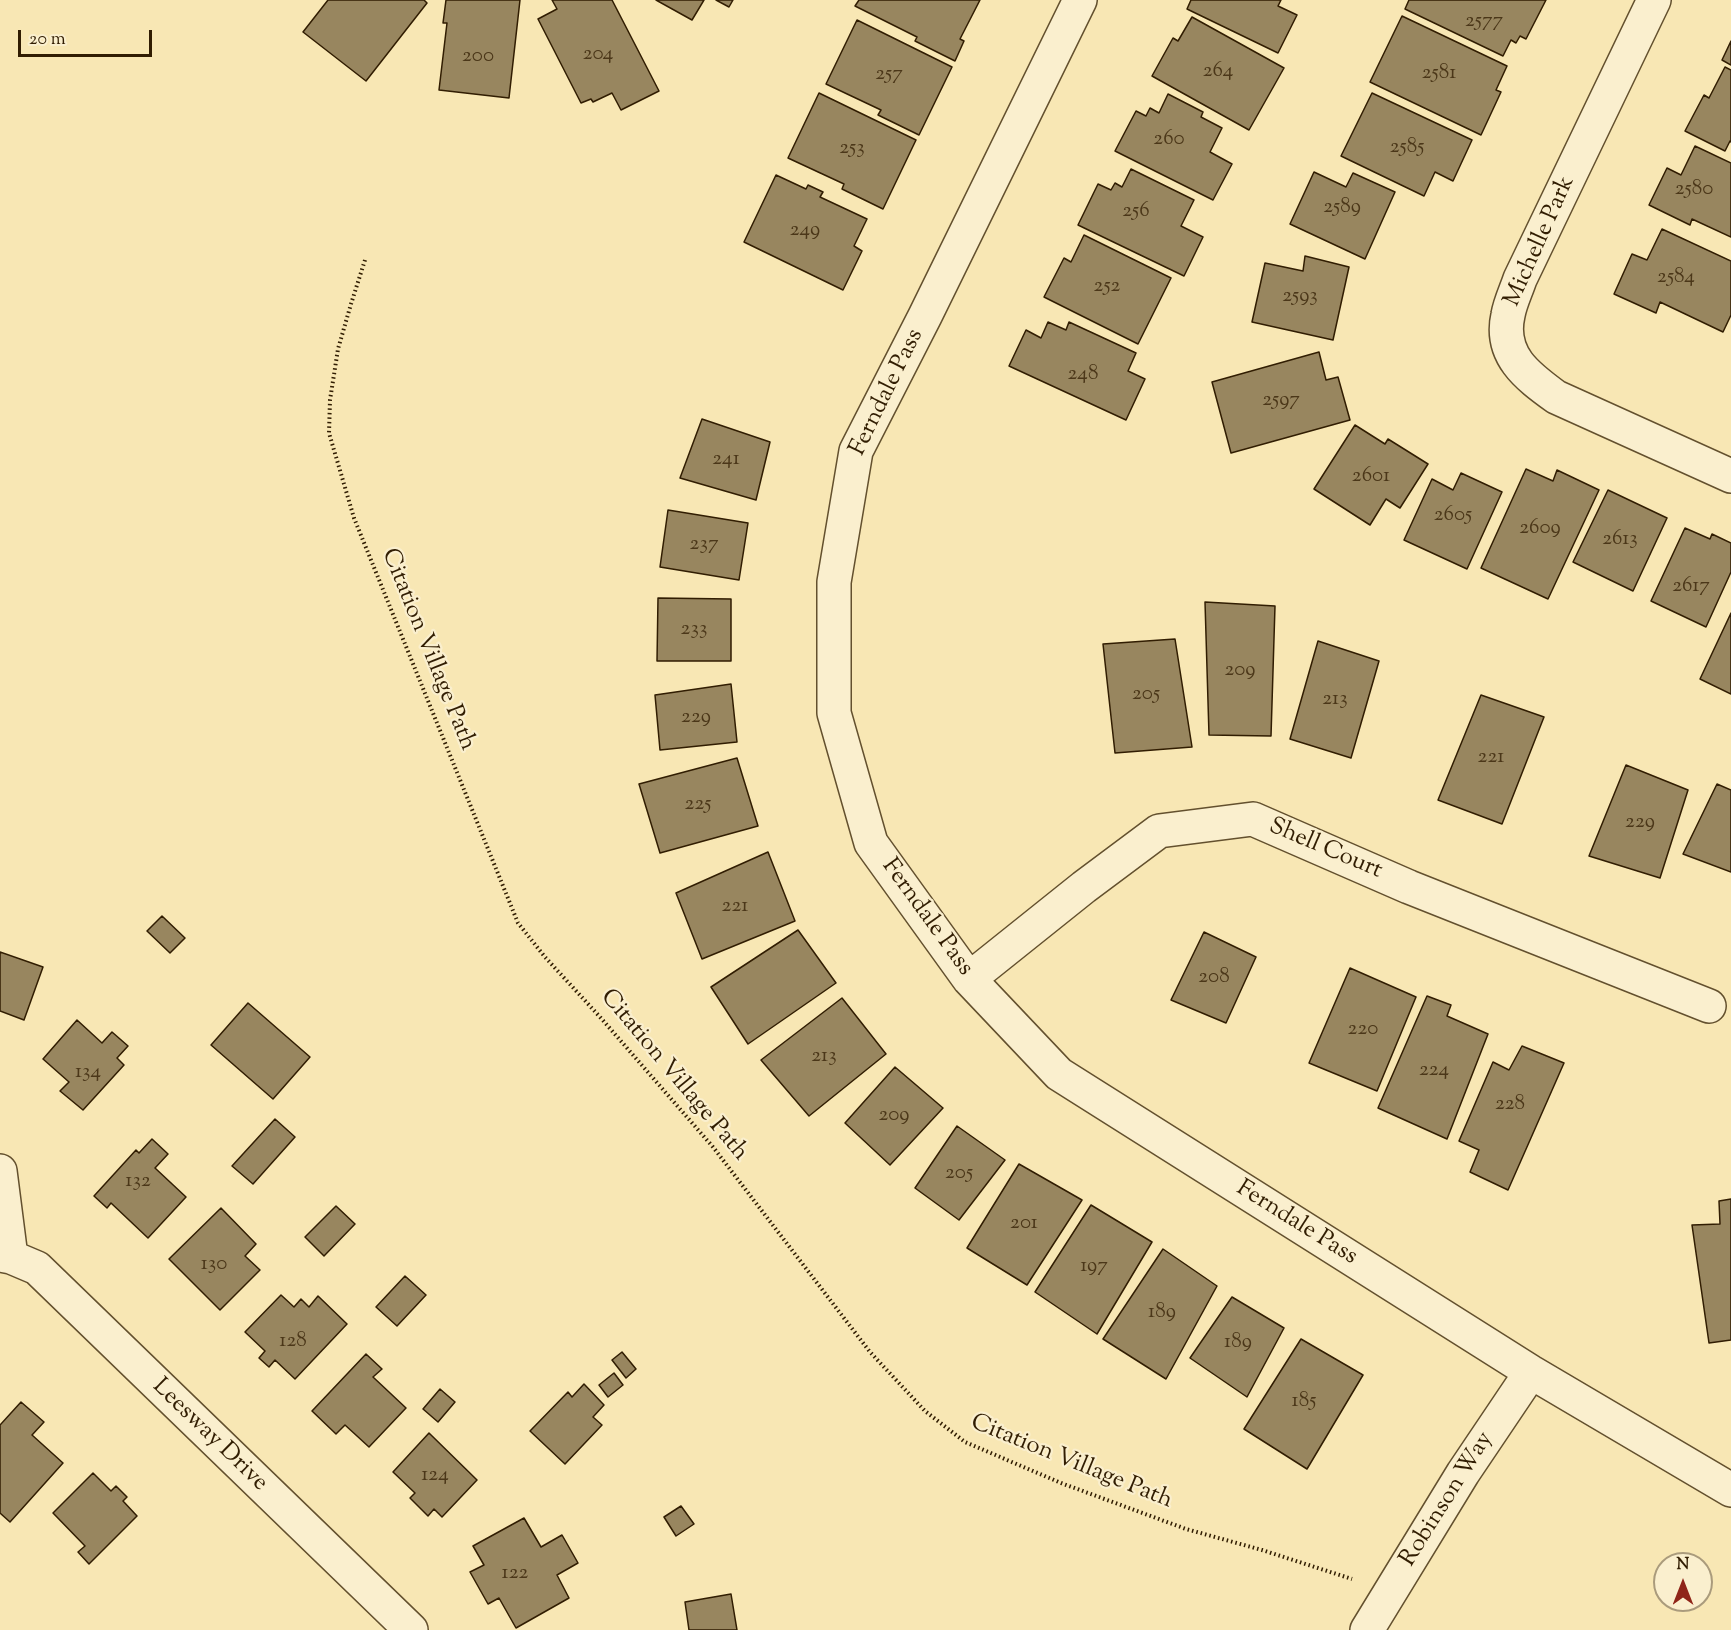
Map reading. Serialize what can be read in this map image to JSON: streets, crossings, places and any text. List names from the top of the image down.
{
  "streets": {
    "street": [
      "Michelle Park",
      "Ferndale Pass",
      "Shell Court",
      "Leesway Drive",
      "Robinson Way"
    ],
    "path": ["Citation Village Path"]
  },
  "crossings": [
    ["Ferndale Pass", "Shell Court"],
    ["Ferndale Pass", "Robinson Way"],
    ["Citation Village Path", "Robinson Way"]
  ],
  "house_numbers": [
    "2577",
    "204",
    "200",
    "264",
    "2581",
    "257",
    "260",
    "2585",
    "253",
    "2580",
    "2589",
    "256",
    "249",
    "2584",
    "252",
    "2593",
    "248",
    "2597",
    "241",
    "2601",
    "2605",
    "2609",
    "2613",
    "237",
    "2617",
    "233",
    "209",
    "205",
    "213",
    "229",
    "221",
    "225",
    "229",
    "221",
    "208",
    "220",
    "213",
    "224",
    "134",
    "228",
    "209",
    "205",
    "132",
    "201",
    "130",
    "197",
    "189",
    "128",
    "189",
    "185",
    "124",
    "122"
  ],
  "scale_bar": "20 m",
  "north": "top"
}
